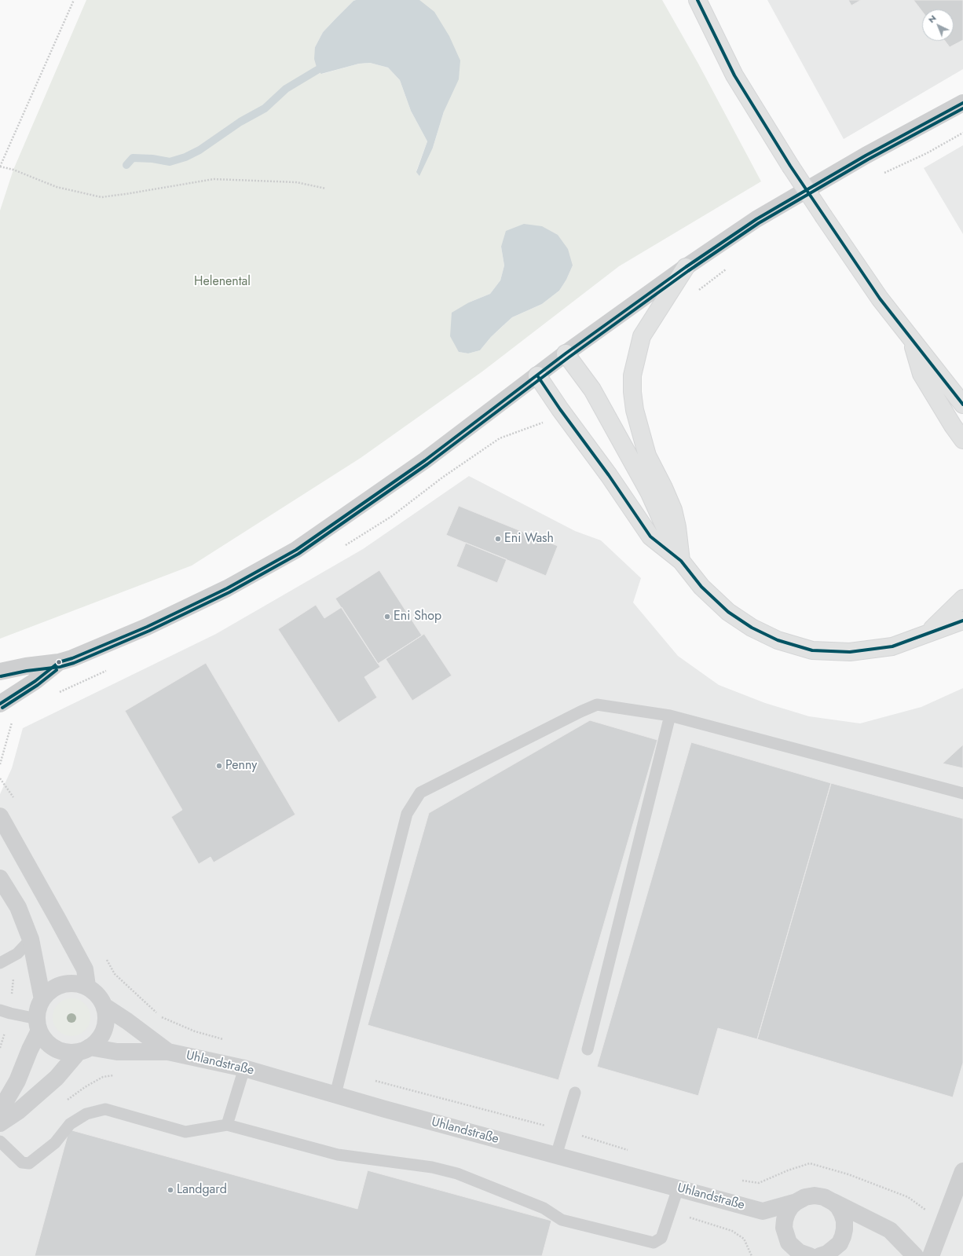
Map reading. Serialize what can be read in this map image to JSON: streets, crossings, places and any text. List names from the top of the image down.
{
  "streets": {
    "street": ["Uhlandstraße"]
  },
  "parks": ["Helenental"],
  "places": [
    "Eni Wash",
    "Eni Shop",
    "Penny",
    "Landgard"
  ],
  "north": "top left"
}
